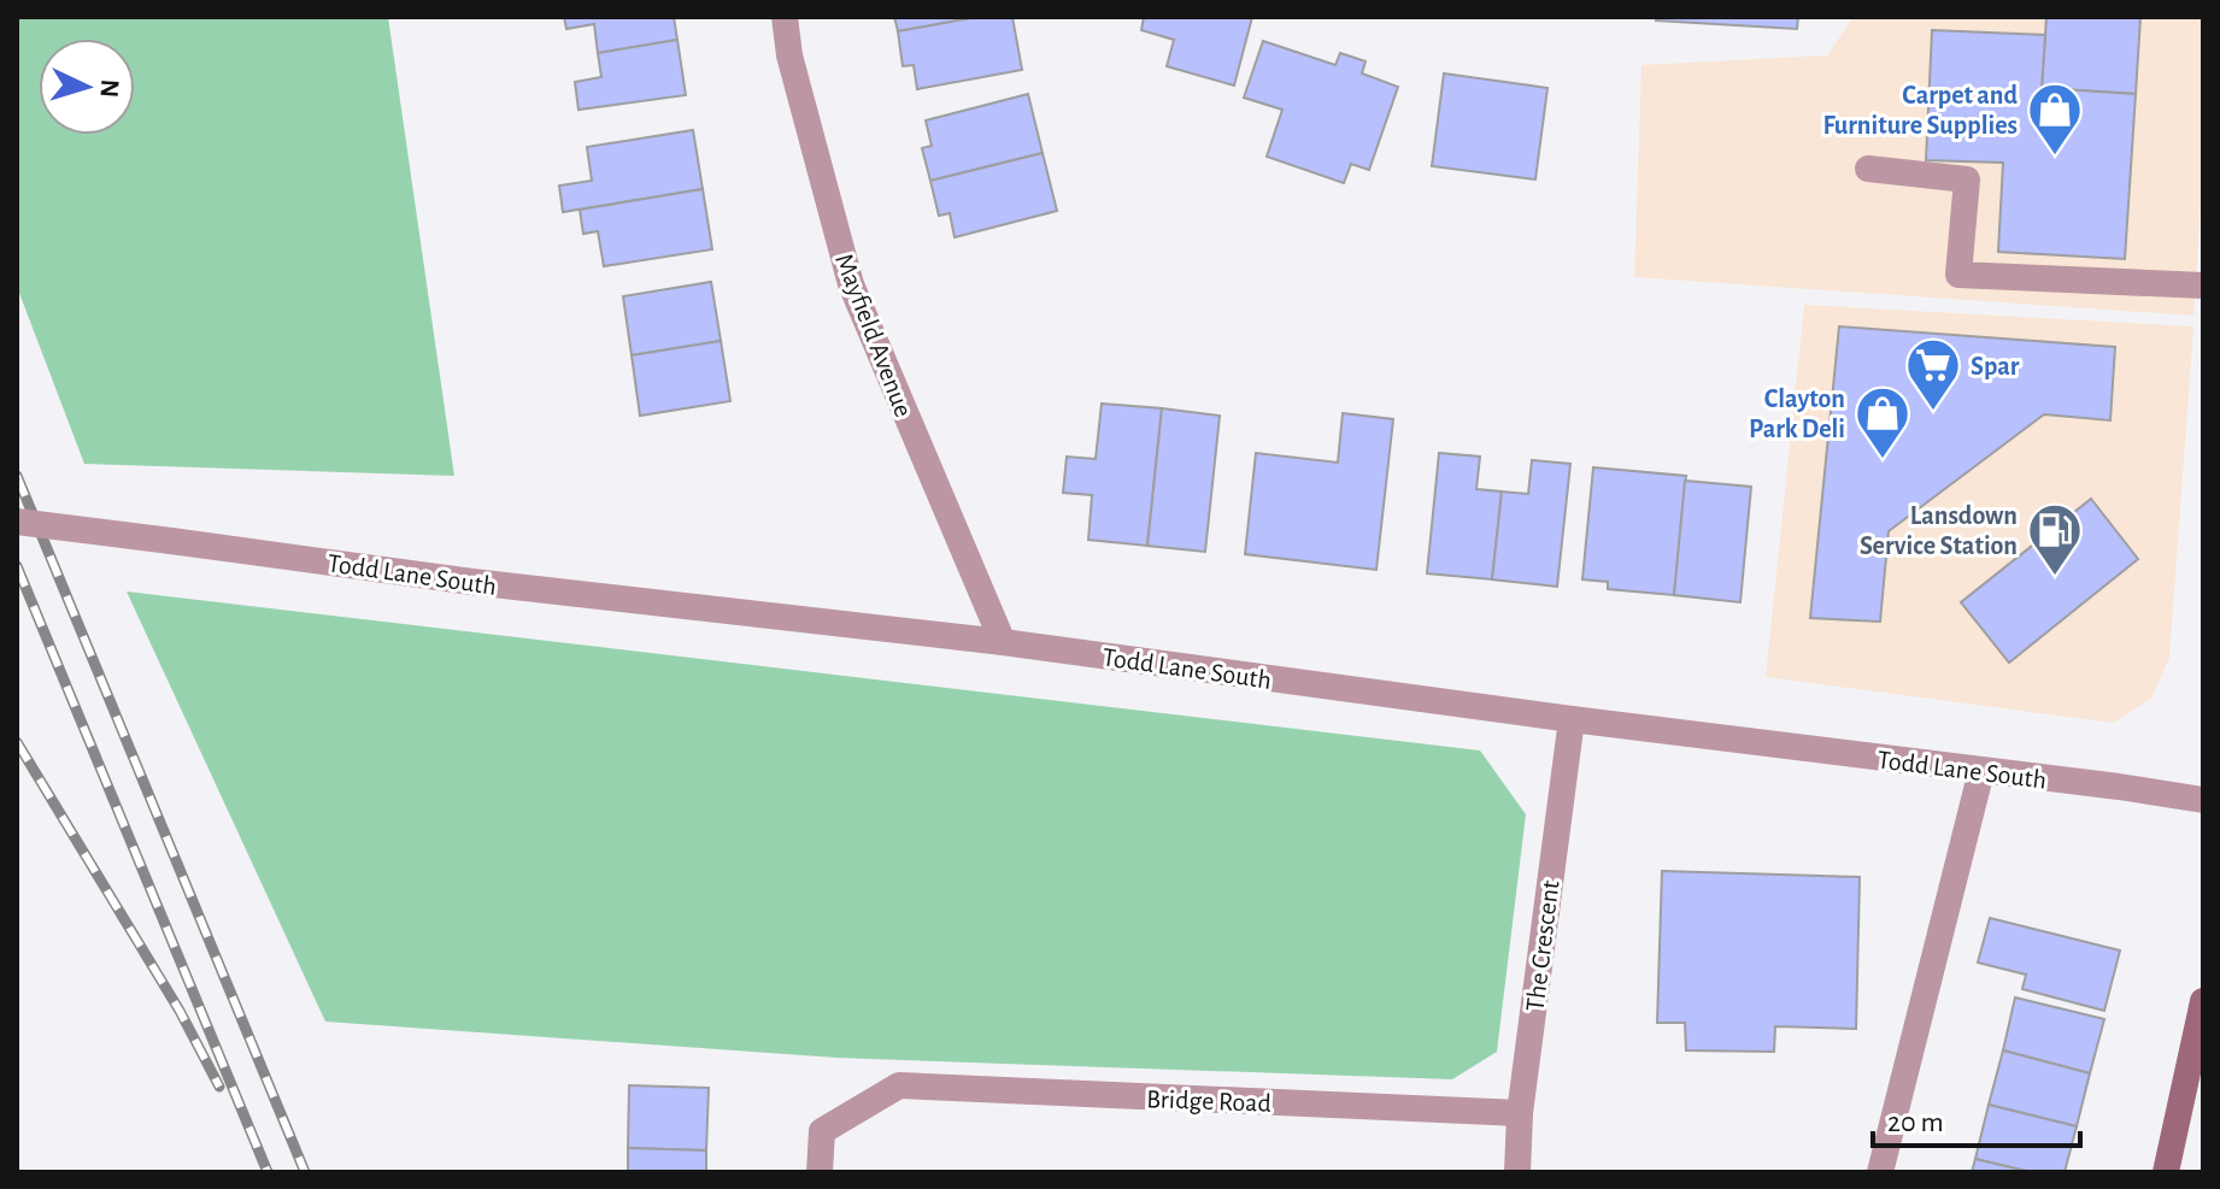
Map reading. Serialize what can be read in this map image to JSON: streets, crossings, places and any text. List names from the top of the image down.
{
  "streets": {
    "street": [
      "Mayfield Avenue",
      "Todd Lane South",
      "The Crescent",
      "Bridge Road"
    ]
  },
  "crossings": [
    ["Mayfield Avenue", "Todd Lane South"],
    ["Todd Lane South", "The Crescent"],
    ["The Crescent", "Bridge Road"]
  ],
  "places": {
    "shop": ["Carpet and Furniture Supplies", "Clayton Park Deli"],
    "supermarket": ["Spar"],
    "fuel station": ["Lansdown Service Station"]
  },
  "scale_bar": "20 m",
  "north": "right"
}
